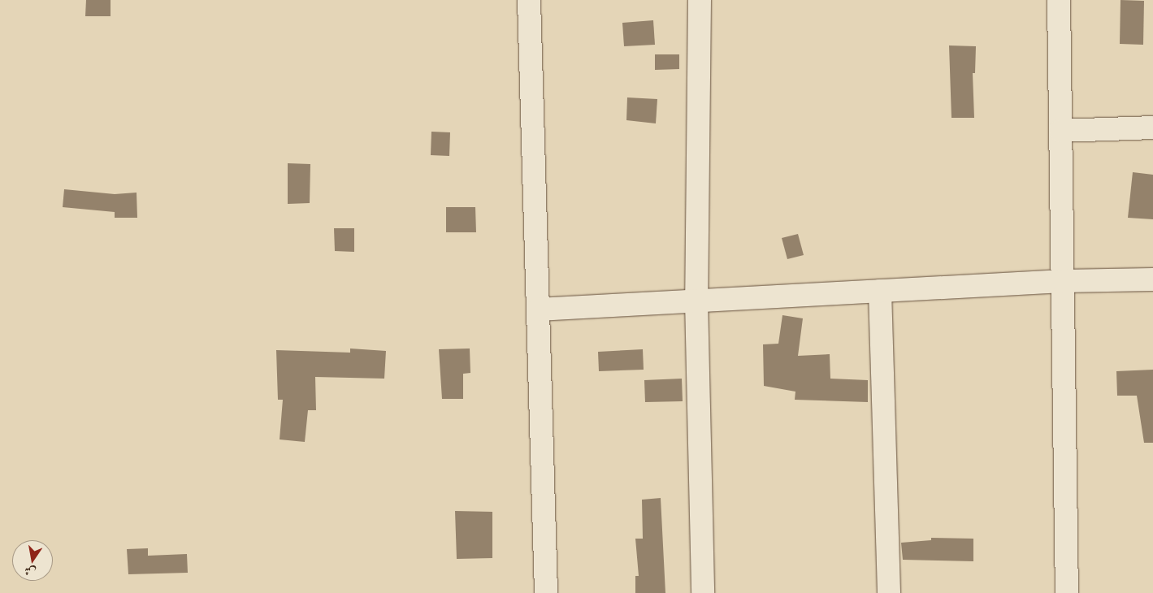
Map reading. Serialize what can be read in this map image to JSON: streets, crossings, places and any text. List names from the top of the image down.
{
  "north": "bottom"
}
